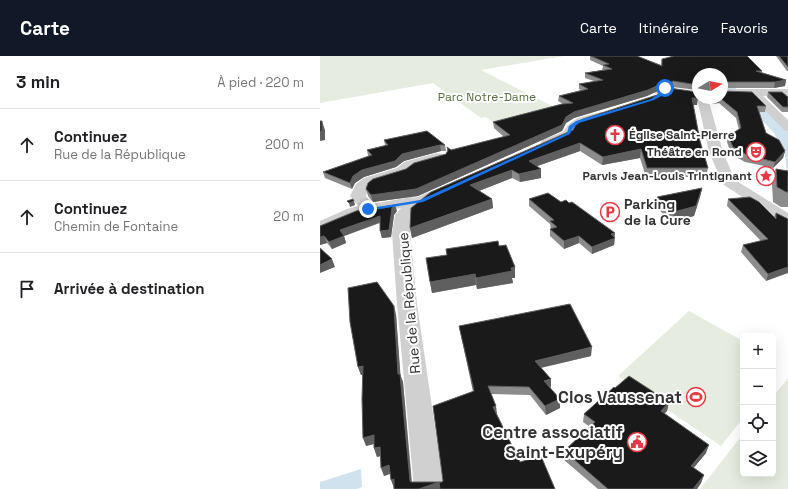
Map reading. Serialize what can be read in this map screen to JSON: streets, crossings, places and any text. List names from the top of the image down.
{
  "streets": {
    "street": ["Rue de la République"]
  },
  "parks": ["Parc Notre-Dame"],
  "places": {
    "church": ["Église Saint-Pierre"],
    "theatre": ["Théâtre en Rond"],
    "place": ["Parvis Jean-Louis Trintignant"],
    "parking": ["Parking de la Cure"],
    "sports": ["Clos Vaussenat"],
    "public building": ["Centre associatif Saint-Exupéry"]
  },
  "north": "right",
  "page": {
    "header": "Carte",
    "nav": ["Carte", "Itinéraire", "Favoris"],
    "heading": ["3 min", "À pied · 220 m"],
    "list": [
      ["Continuez", "Rue de la République", "200 m"],
      ["Continuez", "Chemin de Fontaine", "20 m"],
      "Arrivée à destination"
    ],
    "map_buttons": ["+", "−"]
  }
}
